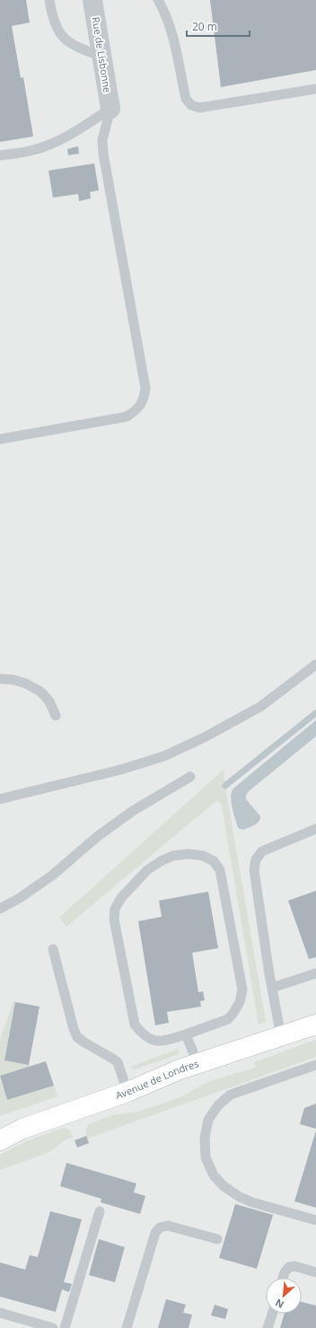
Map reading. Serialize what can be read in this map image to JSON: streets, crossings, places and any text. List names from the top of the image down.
{
  "streets": {
    "street": ["Rue de Lisbonne", "Avenue de Londres"]
  },
  "scale_bar": "20 m",
  "north": "bottom left"
}
